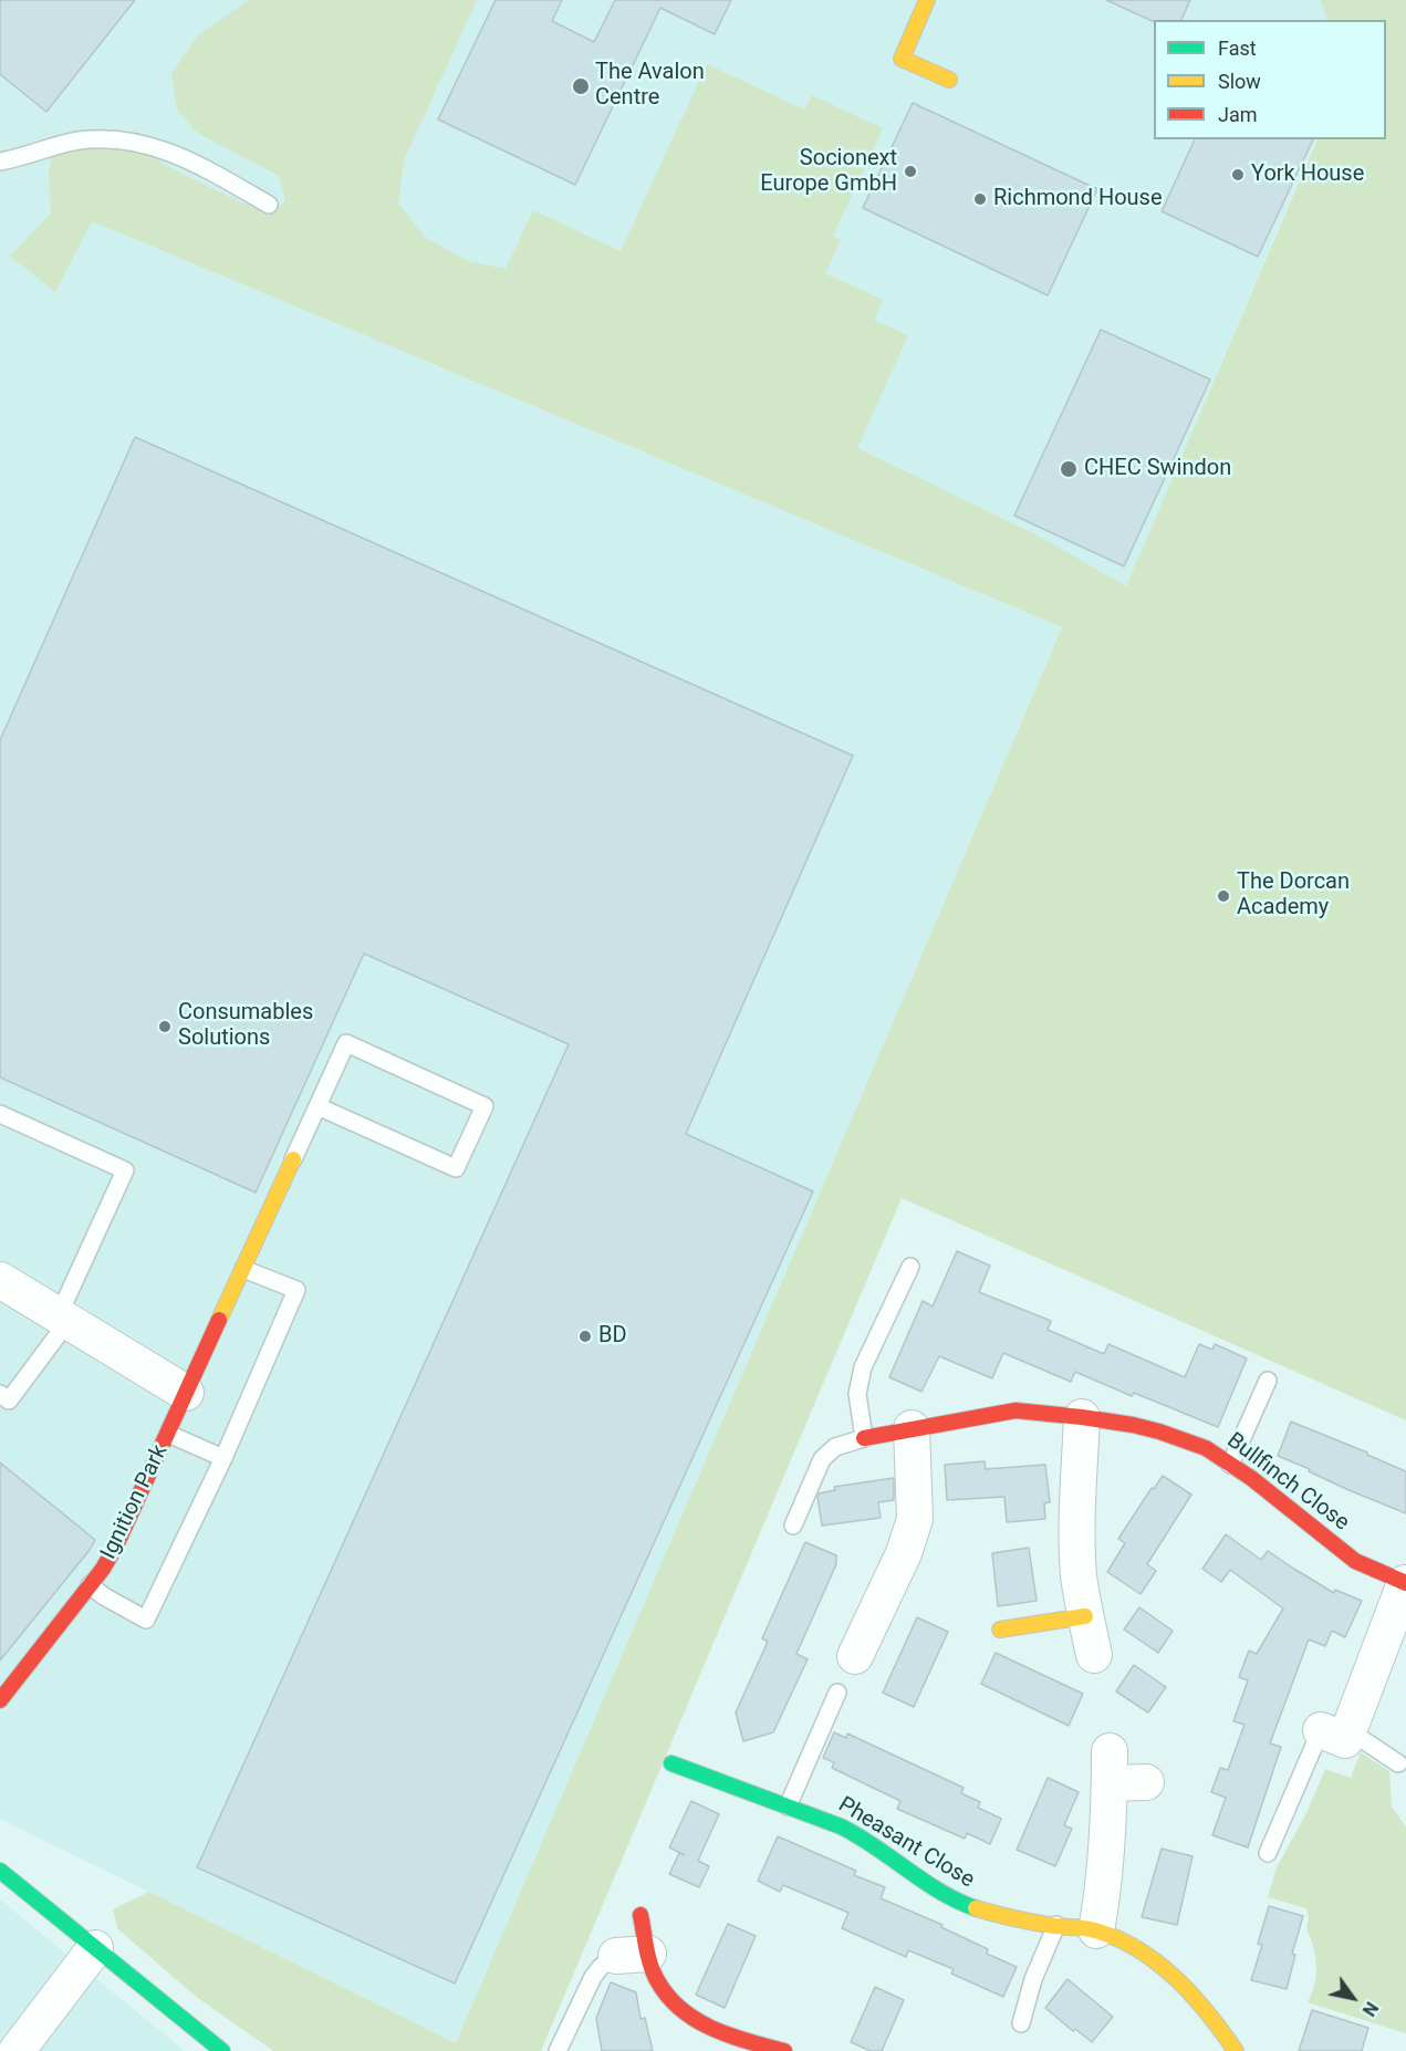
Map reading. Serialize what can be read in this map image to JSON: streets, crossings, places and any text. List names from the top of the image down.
{
  "streets": {
    "street": ["Bullfinch Close", "Ignition Park", "Pheasant Close"]
  },
  "places": [
    "The Avalon Centre",
    "Socionext Europe GmbH",
    "York House",
    "Richmond House",
    "CHEC Swindon",
    "The Dorcan Academy",
    "Consumables Solutions",
    "BD"
  ],
  "legend": ["Fast", "Slow", "Jam"],
  "north": "bottom right"
}
